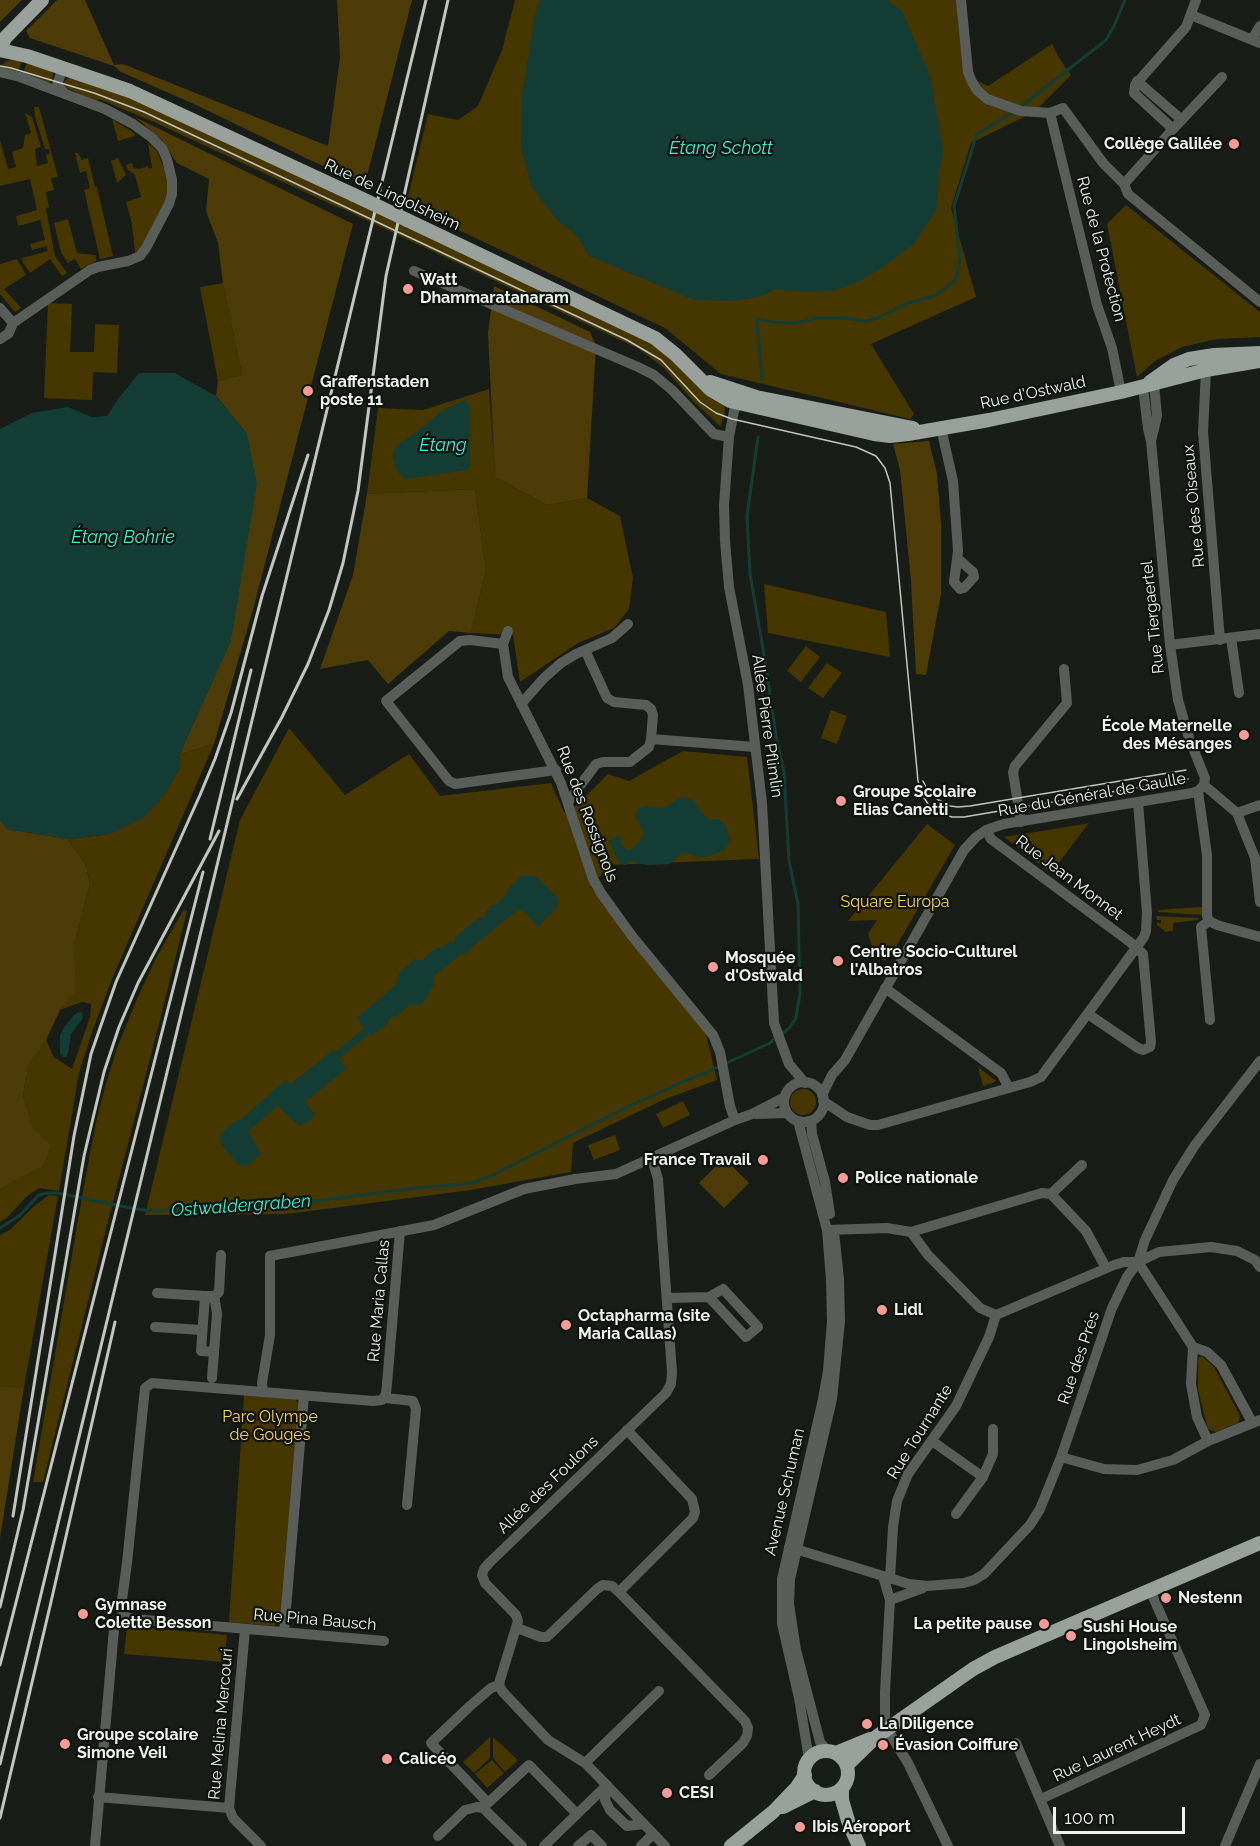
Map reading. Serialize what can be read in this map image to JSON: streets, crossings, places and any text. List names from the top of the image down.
{
  "streets": {
    "main road": ["Rue de Lingolsheim", "Rue d'Ostwald"],
    "street": [
      "Rue de la Protection",
      "Rue des Oiseaux",
      "Rue Tiergaertel",
      "Allée Pierre Pflimlin",
      "Rue du Général de Gaulle",
      "Rue des Rossignols",
      "Rue Jean Monnet",
      "Rue Maria Callas",
      "Rue des Prés",
      "Rue Tournante",
      "Allée des Foulons",
      "Avenue Schuman",
      "Rue Pina Bausch",
      "Rue Melina Mercouri",
      "Rue Laurent Heydt"
    ]
  },
  "crossings": [
    ["Rue de Lingolsheim", "Rue d'Ostwald"],
    ["Rue de Lingolsheim", "Allée Pierre Pflimlin"],
    ["Rue de la Protection", "Rue d'Ostwald"],
    ["Rue d'Ostwald", "Rue des Oiseaux"],
    ["Rue d'Ostwald", "Rue Tiergaertel"],
    ["Rue d'Ostwald", "Allée Pierre Pflimlin"],
    ["Rue Tiergaertel", "Rue du Général de Gaulle"],
    ["Allée Pierre Pflimlin", "Rue du Général de Gaulle"],
    ["Allée Pierre Pflimlin", "Rue Maria Callas"],
    ["Allée Pierre Pflimlin", "Avenue Schuman"],
    ["Rue du Général de Gaulle", "Rue Jean Monnet"],
    ["Rue du Général de Gaulle", "Rue Maria Callas"],
    ["Rue du Général de Gaulle", "Avenue Schuman"],
    ["Rue des Rossignols", "Rue Maria Callas"],
    ["Rue Maria Callas", "Allée des Foulons"],
    ["Rue Maria Callas", "Avenue Schuman"],
    ["Rue des Prés", "Rue Tournante"],
    ["Rue des Prés", "Avenue Schuman"],
    ["Rue Pina Bausch", "Rue Melina Mercouri"]
  ],
  "water": [
    "Étang Schott",
    "Étang",
    "Étang Bohrie",
    "Ostwaldergraben"
  ],
  "parks": ["Square Europa", "Parc Olympe de Gouges"],
  "places": [
    "Collège Galilée",
    "Watt Dhammaratanaram",
    "Graffenstaden poste 11",
    "École Maternelle des Mésanges",
    "Groupe Scolaire Elias Canetti",
    "Centre Socio-Culturel l'Albatros",
    "Mosquée d'Ostwald",
    "France Travail",
    "Police nationale",
    "Lidl",
    "Octapharma (site Maria Callas)",
    "Nestenn",
    "Gymnase Colette Besson",
    "La petite pause",
    "Sushi House Lingolsheim",
    "La Diligence",
    "Groupe scolaire Simone Veil",
    "Évasion Coiffure",
    "Calicéo",
    "CESI",
    "Ibis Aéroport"
  ],
  "scale_bar": "100 m"
}
